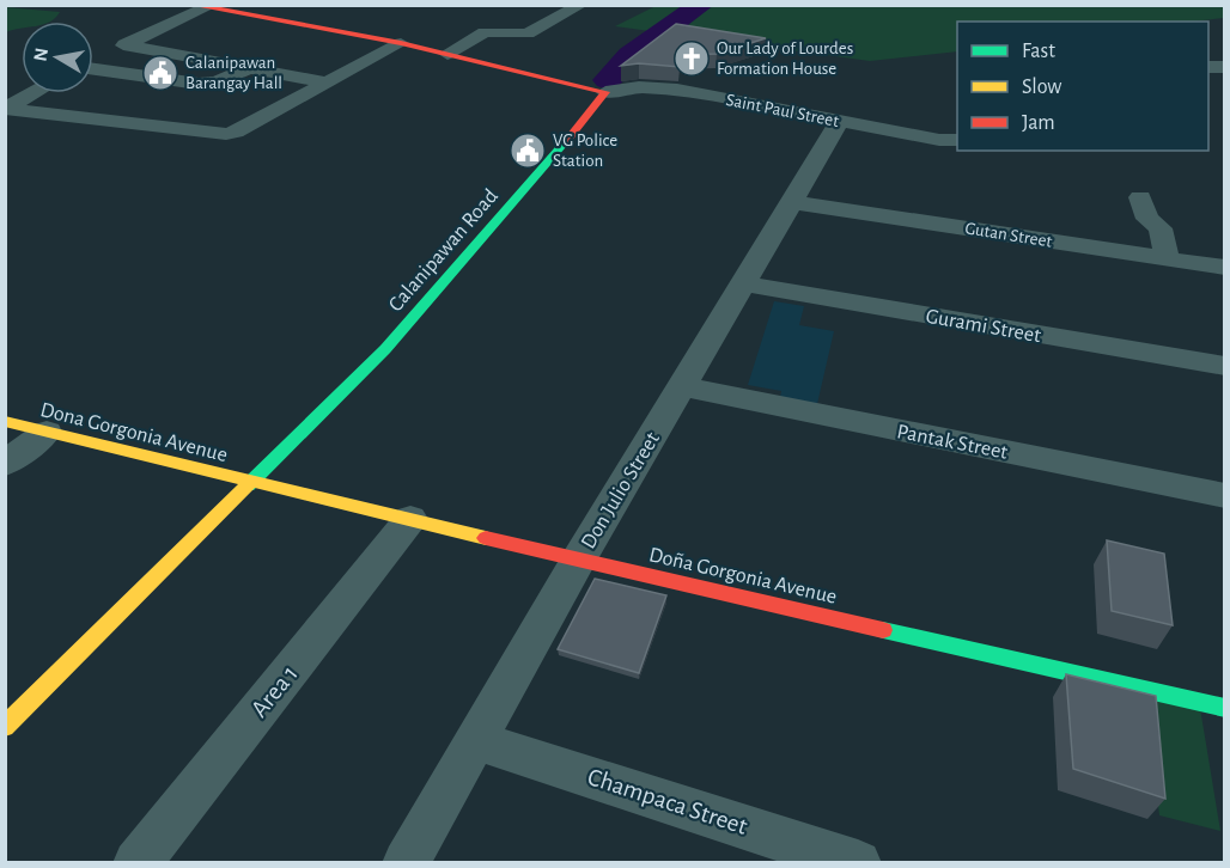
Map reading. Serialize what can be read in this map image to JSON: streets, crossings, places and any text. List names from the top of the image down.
{
  "streets": {
    "street": [
      "Saint Paul Street",
      "Gutan Street",
      "Calanipawan Road",
      "Gurami Street",
      "Dona Gorgonia Avenue",
      "Pantak Street",
      "Don Julio Street",
      "Doña Gorgonia Avenue",
      "Area 1",
      "Champaca Street"
    ]
  },
  "crossings": [
    ["Saint Paul Street", "Calanipawan Road"],
    ["Saint Paul Street", "Don Julio Street"],
    ["Gutan Street", "Don Julio Street"],
    ["Calanipawan Road", "Dona Gorgonia Avenue"],
    ["Calanipawan Road", "Doña Gorgonia Avenue"],
    ["Gurami Street", "Don Julio Street"],
    ["Dona Gorgonia Avenue", "Doña Gorgonia Avenue"],
    ["Pantak Street", "Don Julio Street"],
    ["Don Julio Street", "Doña Gorgonia Avenue"],
    ["Don Julio Street", "Champaca Street"],
    ["Doña Gorgonia Avenue", "Area 1"]
  ],
  "places": {
    "church": ["Our Lady of Lourdes Formation House"],
    "public building": ["Calanipawan Barangay Hall", "VG Police Station"]
  },
  "legend": ["Fast", "Slow", "Jam"],
  "north": "left"
}
